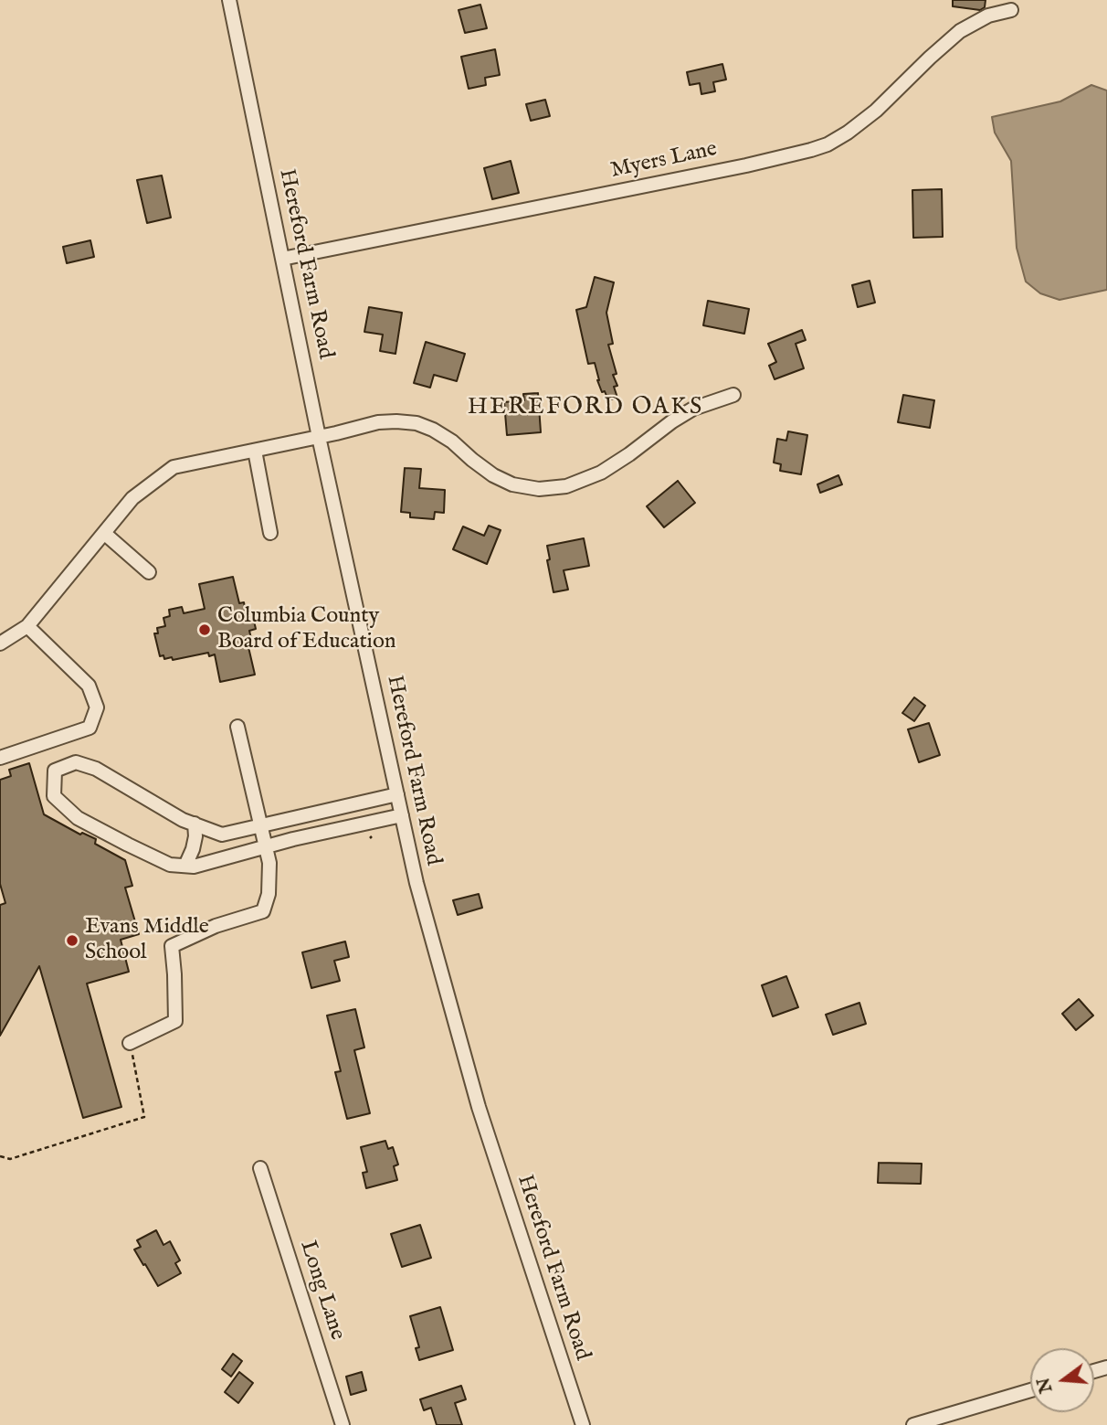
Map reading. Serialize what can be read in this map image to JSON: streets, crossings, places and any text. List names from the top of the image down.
{
  "streets": {
    "street": ["Myers Lane", "Hereford Farm Road", "Long Lane"]
  },
  "crossings": [
    ["Myers Lane", "Hereford Farm Road"]
  ],
  "districts": ["HEREFORD OAKS"],
  "places": ["Columbia County Board of Education", "Evans Middle School"],
  "north": "left"
}
